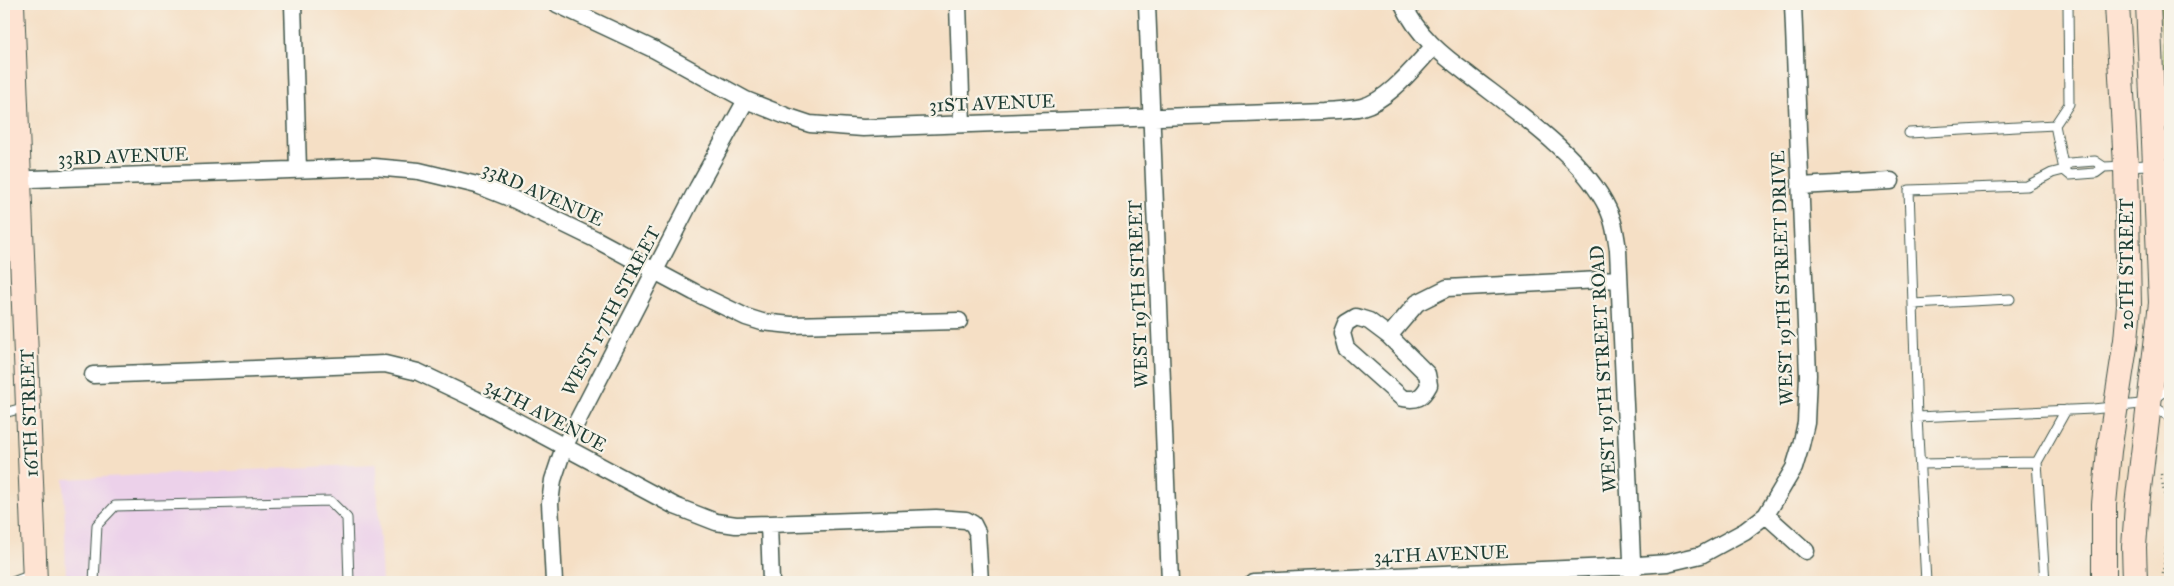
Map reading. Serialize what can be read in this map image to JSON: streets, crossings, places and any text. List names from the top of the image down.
{
  "streets": {
    "main road": ["20TH STREET", "16TH STREET"],
    "street": [
      "31ST AVENUE",
      "33RD AVENUE",
      "WEST 19TH STREET DRIVE",
      "WEST 19TH STREET",
      "WEST 17TH STREET",
      "WEST 19TH STREET ROAD",
      "34TH AVENUE"
    ]
  },
  "crossings": [
    ["31ST AVENUE", "WEST 19TH STREET"],
    ["31ST AVENUE", "WEST 17TH STREET"],
    ["31ST AVENUE", "WEST 19TH STREET ROAD"],
    ["33RD AVENUE", "WEST 17TH STREET"],
    ["33RD AVENUE", "16TH STREET"],
    ["WEST 19TH STREET DRIVE", "WEST 19TH STREET ROAD"],
    ["WEST 19TH STREET DRIVE", "34TH AVENUE"],
    ["WEST 17TH STREET", "34TH AVENUE"],
    ["WEST 19TH STREET ROAD", "34TH AVENUE"]
  ]
}
